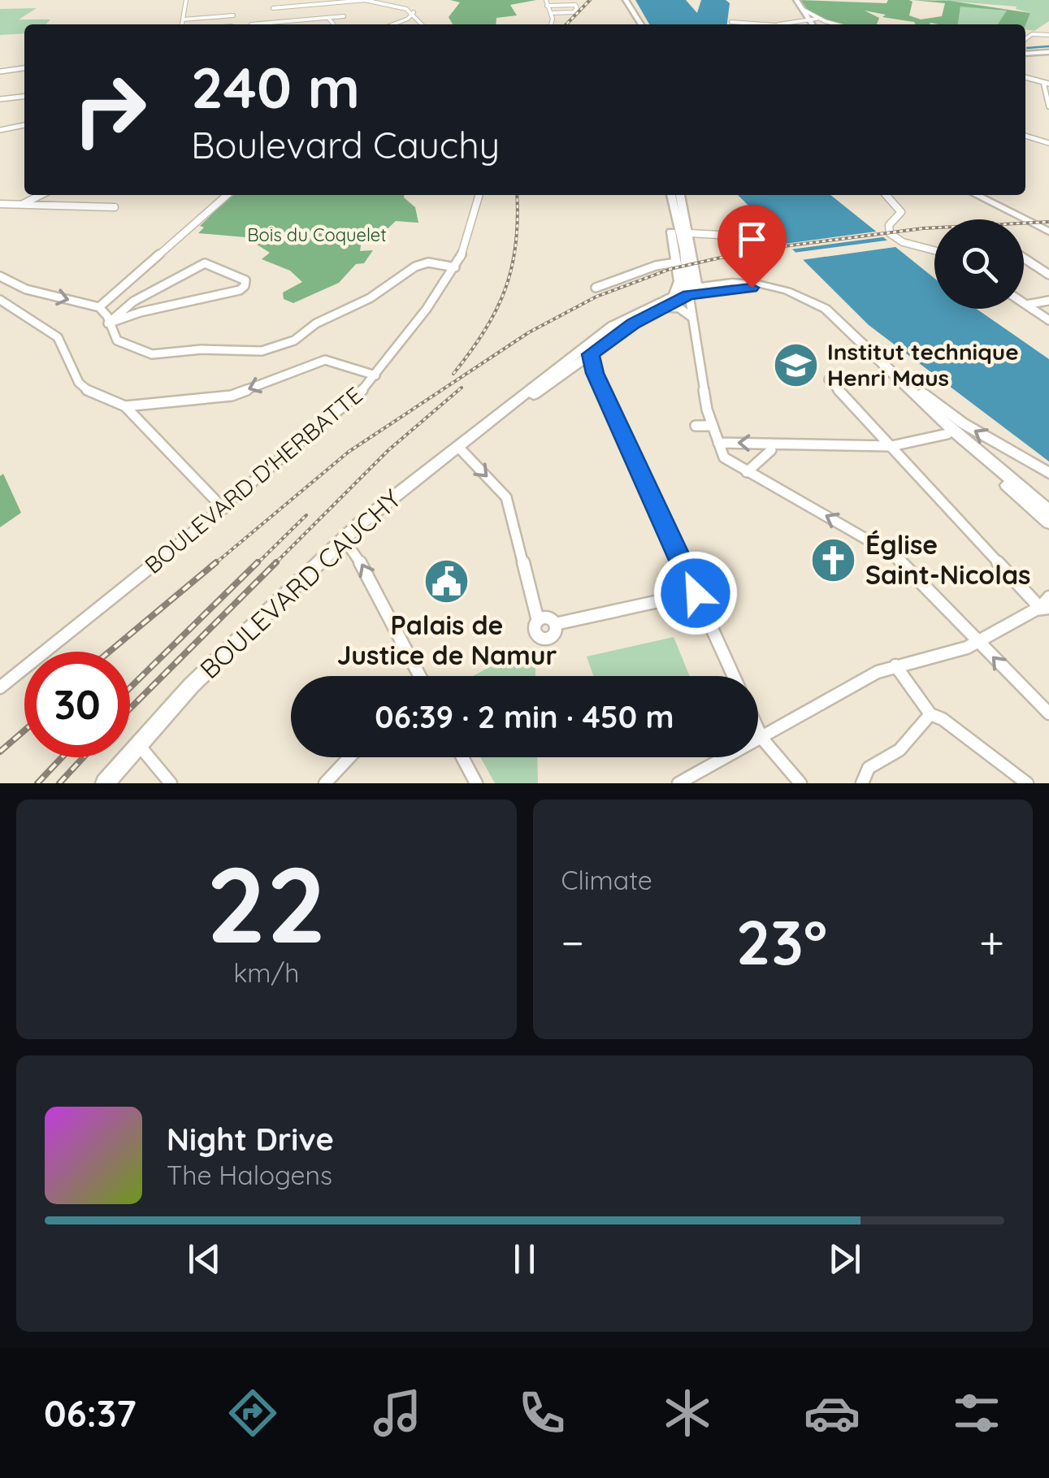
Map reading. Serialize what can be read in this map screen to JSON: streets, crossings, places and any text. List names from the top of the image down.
{
  "streets": {
    "main road": ["BOULEVARD CAUCHY"],
    "street": ["BOULEVARD D'HERBATTE"]
  },
  "parks": ["Bois du Coquelet"],
  "places": {
    "school or university": ["Institut technique Henri Maus"],
    "church": ["Église Saint-Nicolas"],
    "public building": ["Palais de Justice de Namur"]
  },
  "page": {
    "turn": ["240 m", "Boulevard Cauchy"],
    "limit": "30",
    "trip": "06:39 · 2 min · 450 m",
    "tile": [
      ["22", "km/h"],
      "Climate"
    ],
    "heat": ["−", "23°", "+"],
    "song": ["Night Drive", "The Halogens"],
    "tabs": "06:37"
  }
}
